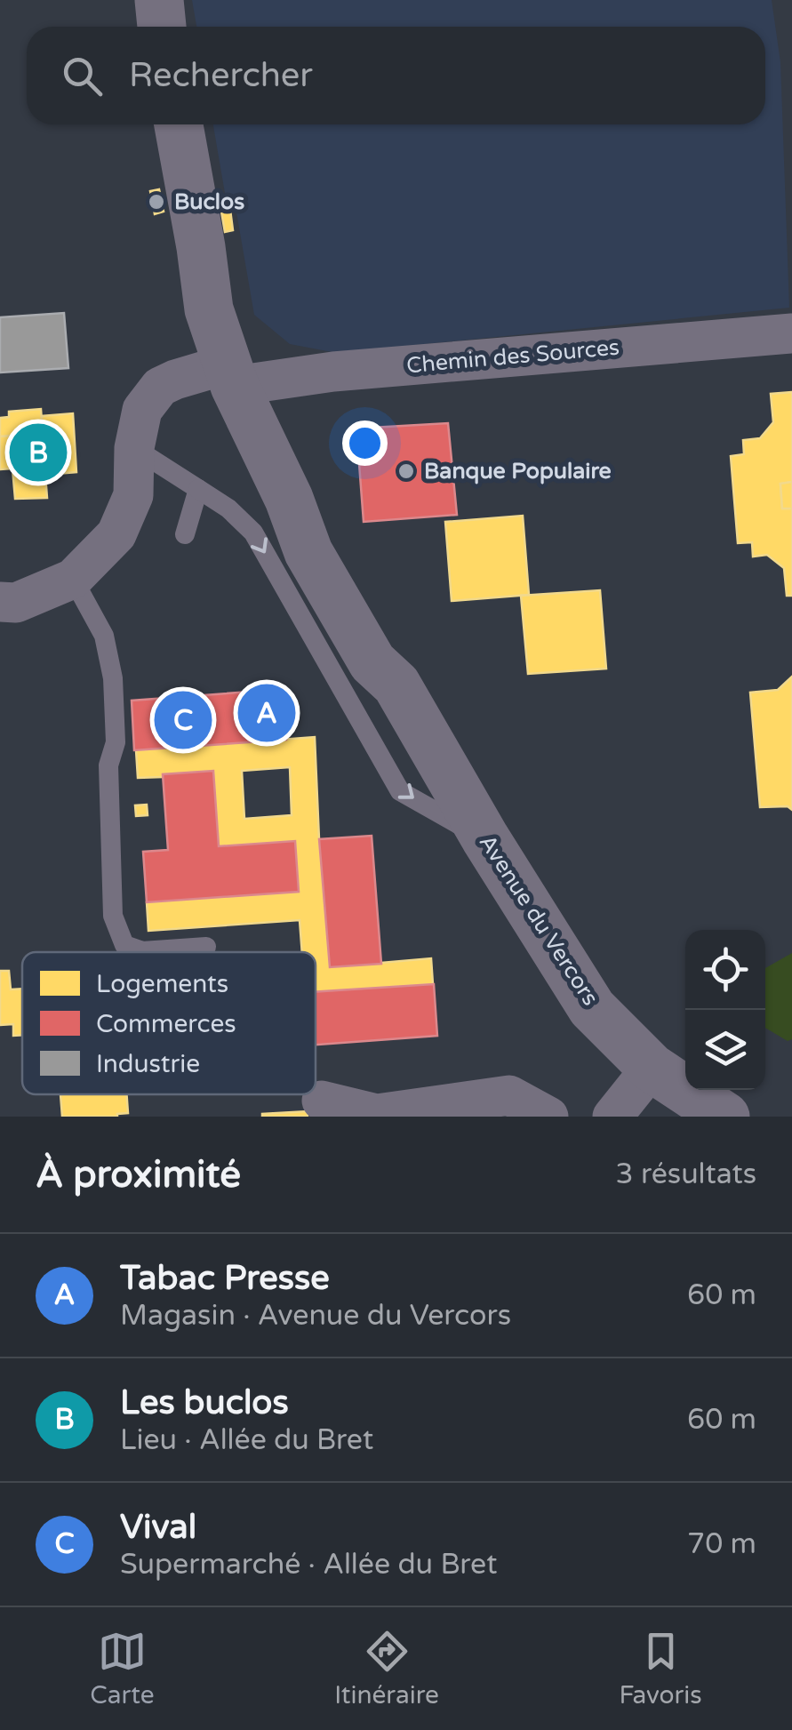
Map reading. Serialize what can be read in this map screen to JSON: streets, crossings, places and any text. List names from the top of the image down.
{
  "streets": {
    "street": ["Chemin des Sources", "Avenue du Vercors"]
  },
  "crossings": [
    ["Chemin des Sources", "Avenue du Vercors"]
  ],
  "places": ["Buclos", "Banque Populaire"],
  "legend": ["Logements", "Commerces", "Industrie"],
  "page": {
    "search": "Rechercher",
    "pins": ["B", "A", "C"],
    "heading": ["À proximité", "3 résultats"],
    "list": [
      {
        "mark": "A",
        "name": "Tabac Presse",
        "note": "Magasin · Avenue du Vercors",
        "value": "60 m"
      },
      {
        "mark": "B",
        "name": "Les buclos",
        "note": "Lieu · Allée du Bret",
        "value": "60 m"
      },
      {
        "mark": "C",
        "name": "Vival",
        "note": "Supermarché · Allée du Bret",
        "value": "70 m"
      }
    ],
    "nav": ["Carte", "Itinéraire", "Favoris"]
  }
}
